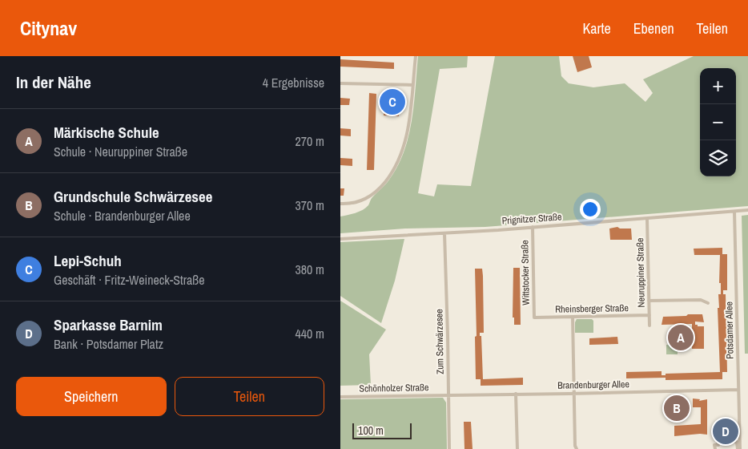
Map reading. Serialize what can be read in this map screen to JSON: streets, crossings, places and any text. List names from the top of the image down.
{
  "streets": {
    "street": [
      "Prignitzer Straße",
      "Wittstocker Straße",
      "Neuruppiner Straße",
      "Rheinsberger Straße",
      "Potsdamer Allee",
      "Zum Schwärzesee",
      "Brandenburger Allee",
      "Schönholzer Straße"
    ]
  },
  "crossings": [
    ["Prignitzer Straße", "Wittstocker Straße"],
    ["Prignitzer Straße", "Neuruppiner Straße"],
    ["Prignitzer Straße", "Potsdamer Allee"],
    ["Prignitzer Straße", "Zum Schwärzesee"],
    ["Wittstocker Straße", "Rheinsberger Straße"],
    ["Neuruppiner Straße", "Rheinsberger Straße"],
    ["Potsdamer Allee", "Brandenburger Allee"],
    ["Zum Schwärzesee", "Brandenburger Allee"],
    ["Zum Schwärzesee", "Schönholzer Straße"],
    ["Brandenburger Allee", "Schönholzer Straße"]
  ],
  "scale_bar": "100 m",
  "page": {
    "header": "Citynav",
    "nav": ["Karte", "Ebenen", "Teilen"],
    "heading": ["In der Nähe", "4 Ergebnisse"],
    "map_buttons": ["+", "−"],
    "pins": [
      "C",
      "A",
      "B",
      "D"
    ],
    "list": [
      {
        "mark": "A",
        "name": "Märkische Schule",
        "note": "Schule · Neuruppiner Straße",
        "value": "270 m"
      },
      {
        "mark": "B",
        "name": "Grundschule Schwärzesee",
        "note": "Schule · Brandenburger Allee",
        "value": "370 m"
      },
      {
        "mark": "C",
        "name": "Lepi-Schuh",
        "note": "Geschäft · Fritz-Weineck-Straße",
        "value": "380 m"
      },
      {
        "mark": "D",
        "name": "Sparkasse Barnim",
        "note": "Bank · Potsdamer Platz",
        "value": "440 m"
      }
    ],
    "buttons": ["Speichern", "Teilen"],
    "scale": "100 m"
  }
}
